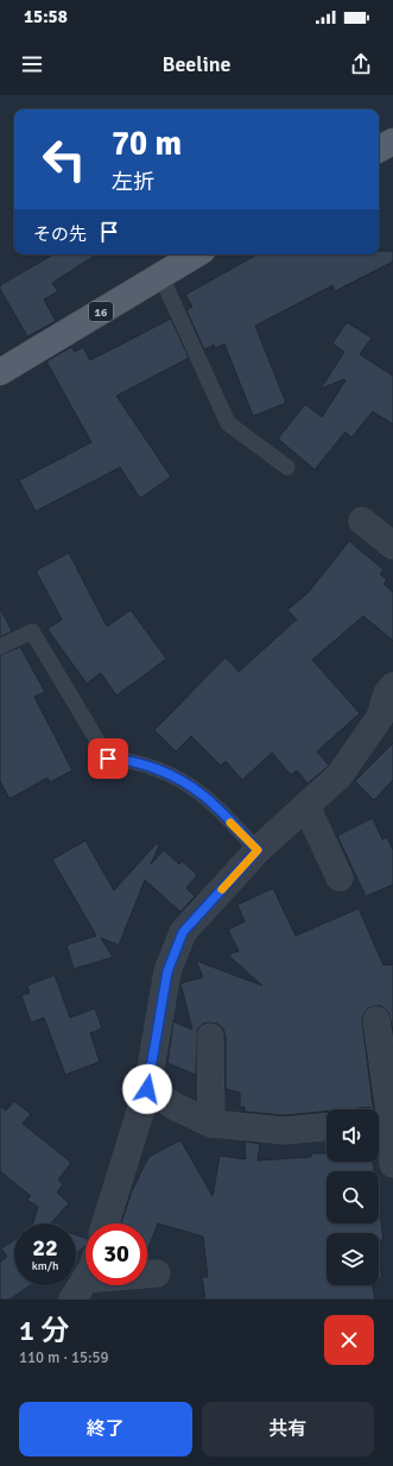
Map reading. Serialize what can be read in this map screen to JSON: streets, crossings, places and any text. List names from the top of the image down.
{
  "streets": {
    "main road": ["16"]
  },
  "page": {
    "status": "15:58",
    "header": "Beeline",
    "turn": ["70 m", "左折"],
    "then": "その先",
    "speed": "22 km/h",
    "limit": "30",
    "heading": ["1 分", "110 m · 15:59"],
    "buttons": ["終了", "共有"]
  }
}
